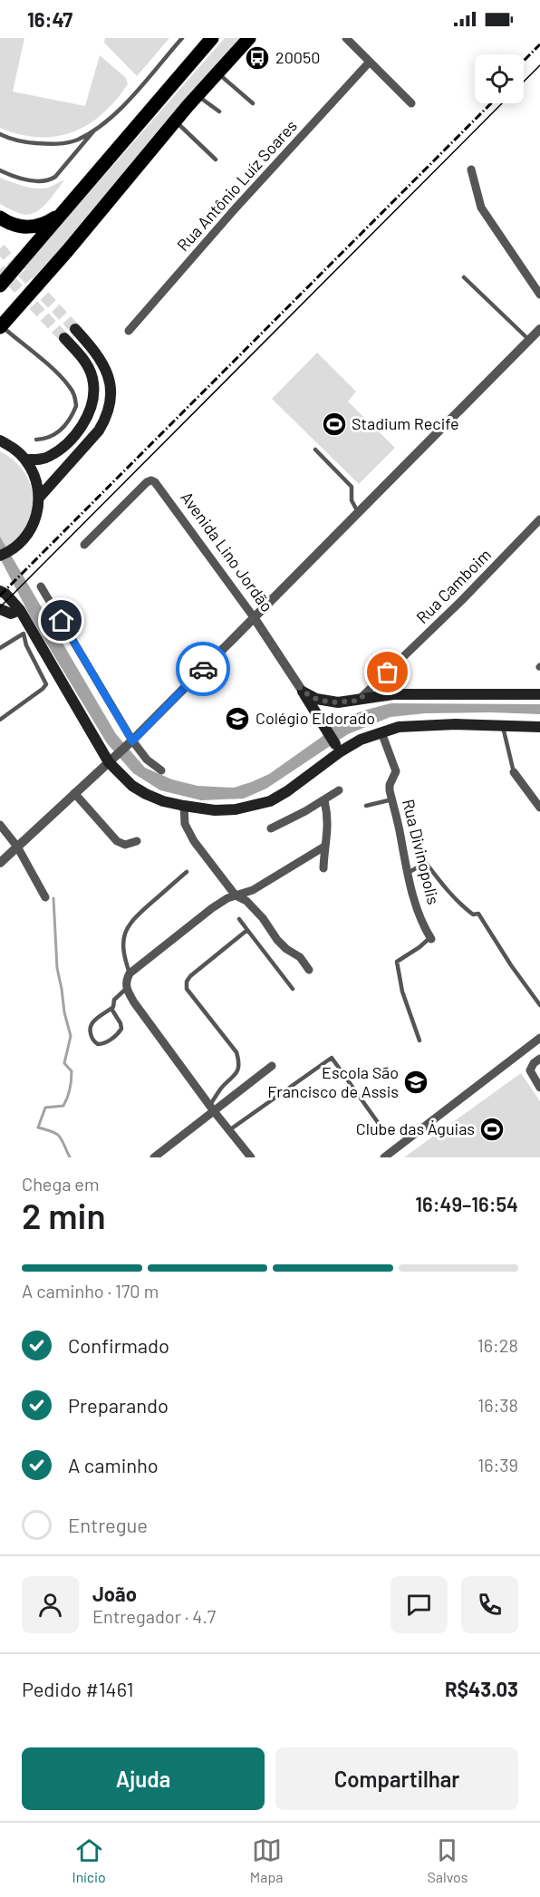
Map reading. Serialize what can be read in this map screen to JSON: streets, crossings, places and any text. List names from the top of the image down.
{
  "streets": {
    "main road": ["Avenida Lino Jordão"],
    "street": ["Rua Antônio Luíz Soares", "Rua Camboim", "Rua Divinopolis"]
  },
  "places": {
    "bus stop": ["20050"],
    "sports": ["Stadium Recife", "Clube das Águias"],
    "school or university": ["Colégio Eldorado", "Escola São Francisco de Assis"]
  },
  "page": {
    "status": "16:47",
    "heading": ["2 min", "Chega em", "16:49–16:54"],
    "panel": [
      "João",
      "Entregador · 4.7",
      "Pedido #1461",
      "R$43.03"
    ],
    "bar": "A caminho · 170 m",
    "list": [
      ["Confirmado", "16:28"],
      ["Preparando", "16:38"],
      ["A caminho", "16:39"],
      "Entregue"
    ],
    "buttons": ["Ajuda", "Compartilhar"],
    "tabs": ["Início", "Mapa", "Salvos"]
  }
}
